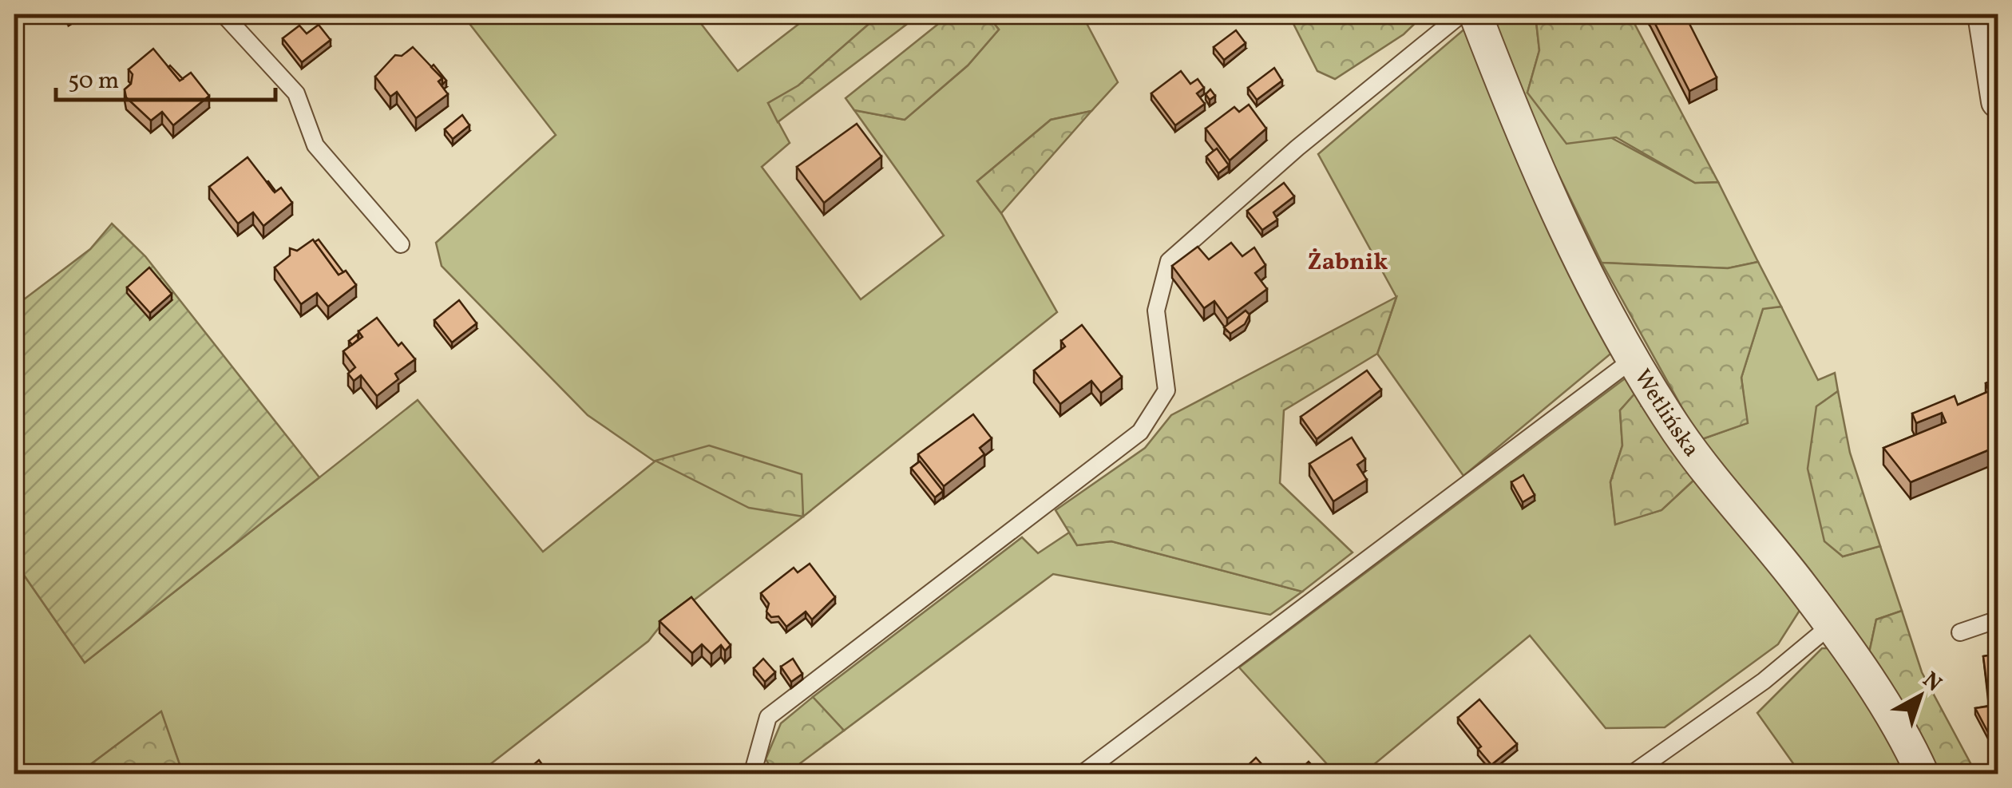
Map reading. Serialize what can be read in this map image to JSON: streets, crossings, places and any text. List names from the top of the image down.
{
  "streets": {
    "street": ["Wetlińska"]
  },
  "districts": ["Żabnik"],
  "scale_bar": "50 m",
  "north": "top right"
}
